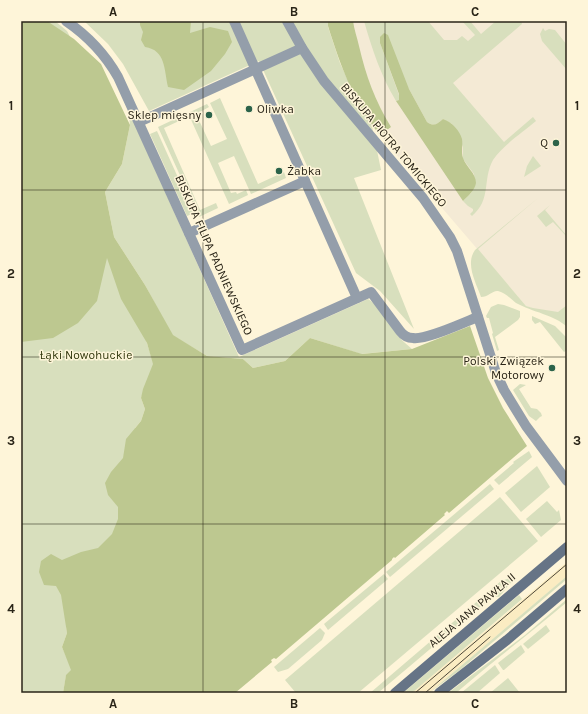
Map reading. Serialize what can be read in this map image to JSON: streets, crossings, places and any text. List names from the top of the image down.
{
  "streets": {
    "main road": ["ALEJA JANA PAWŁA II"],
    "street": ["BISKUPA PIOTRA TOMICKIEGO", "BISKUPA FILIPA PADNIEWSKIEGO"]
  },
  "crossings": [
    ["BISKUPA PIOTRA TOMICKIEGO", "BISKUPA FILIPA PADNIEWSKIEGO"]
  ],
  "parks": ["Łąki Nowohuckie"],
  "places": [
    "Oliwka",
    "Sklep mięsny",
    "Q",
    "Żabka",
    "Polski Związek Motorowy"
  ],
  "grid": {
    "columns": ["A", "B", "C"],
    "rows": [
      "1",
      "2",
      "3",
      "4"
    ]
  }
}
